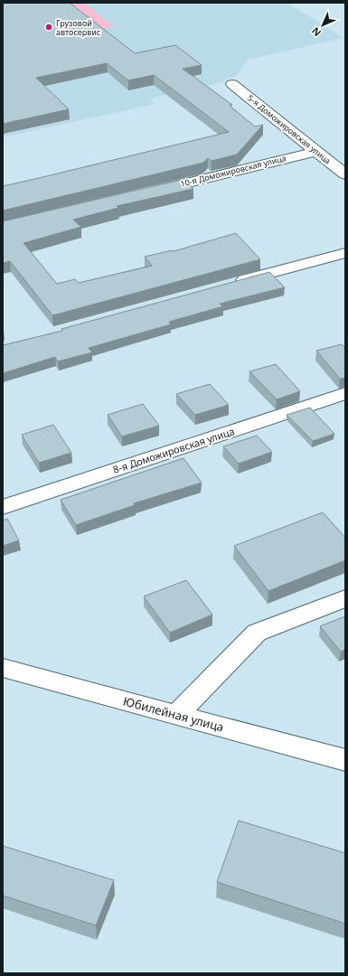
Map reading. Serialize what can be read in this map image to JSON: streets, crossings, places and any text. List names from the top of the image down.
{
  "streets": {
    "street": [
      "5-я Доможировская улица",
      "10-я Доможировская улица",
      "8-я Доможировская улица",
      "Юбилейная улица"
    ]
  },
  "crossings": [
    ["5-я Доможировская улица", "10-я Доможировская улица"]
  ],
  "places": ["Грузовой автосервис"],
  "north": "bottom left"
}
